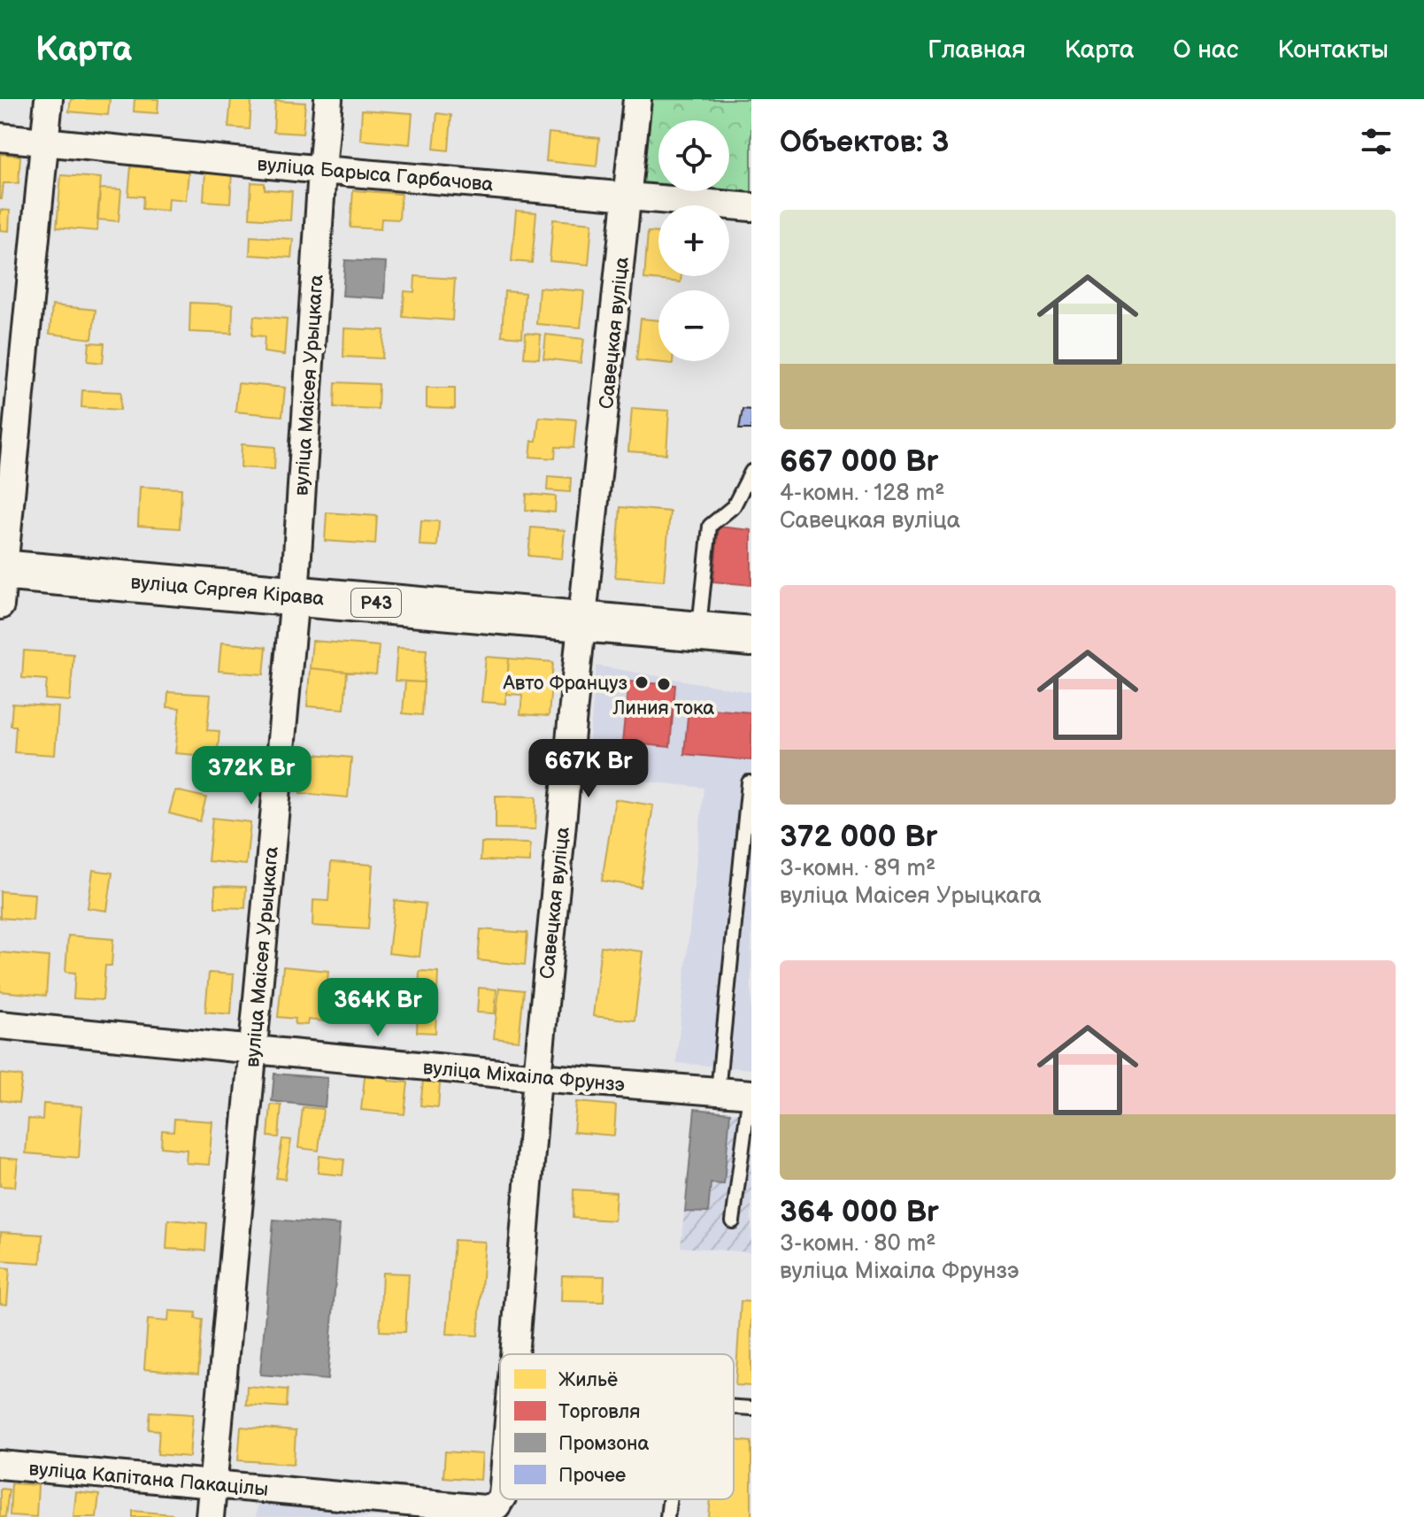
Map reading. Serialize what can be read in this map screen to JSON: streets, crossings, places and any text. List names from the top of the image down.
{
  "streets": {
    "main road": ["вуліца Сяргея Кірава", "Р43"],
    "street": [
      "вуліца Барыса Гарбачова",
      "Савецкая вуліца",
      "вуліца Маісея Урыцкага",
      "вуліца Міхаіла Фрунзэ",
      "вуліца Капітана Пакацілы"
    ]
  },
  "crossings": [
    ["вуліца Барыса Гарбачова", "Савецкая вуліца"],
    ["вуліца Барыса Гарбачова", "вуліца Маісея Урыцкага"],
    ["Савецкая вуліца", "вуліца Сяргея Кірава"],
    ["Савецкая вуліца", "вуліца Міхаіла Фрунзэ"],
    ["вуліца Маісея Урыцкага", "вуліца Сяргея Кірава"],
    ["вуліца Маісея Урыцкага", "вуліца Міхаіла Фрунзэ"],
    ["вуліца Маісея Урыцкага", "вуліца Капітана Пакацілы"]
  ],
  "places": ["Авто Француз", "Линия тока"],
  "legend": [
    "Жильё",
    "Торговля",
    "Промзона",
    "Прочее"
  ],
  "page": {
    "header": "Карта",
    "nav": [
      "Главная",
      "Карта",
      "О нас",
      "Контакты"
    ],
    "heading": "Объектов: 3",
    "map_buttons": ["+", "−"],
    "list": [
      {
        "name": "667 000 Br",
        "note": "4-комн. · 128 m² · Савецкая вуліца"
      },
      {
        "name": "372 000 Br",
        "note": "3-комн. · 89 m² · вуліца Маісея Урыцкага"
      },
      {
        "name": "364 000 Br",
        "note": "3-комн. · 80 m² · вуліца Міхаіла Фрунзэ"
      }
    ],
    "price": ["667K Br", "372K Br", "364K Br"]
  }
}
